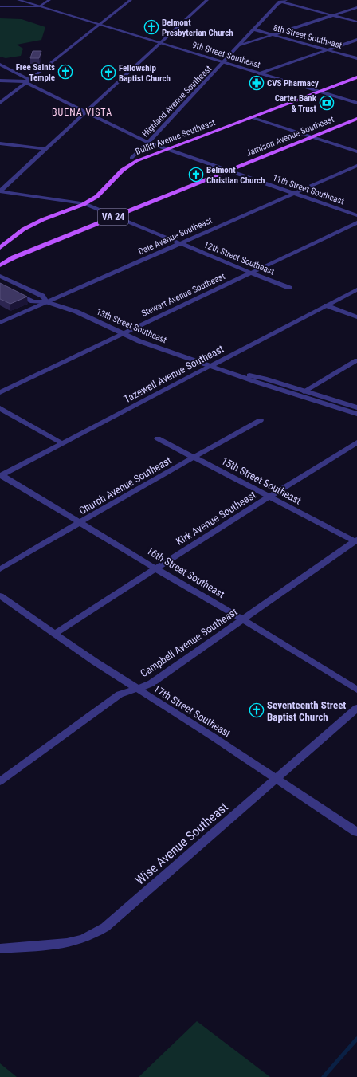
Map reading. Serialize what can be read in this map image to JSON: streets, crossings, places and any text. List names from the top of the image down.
{
  "streets": {
    "main road": ["Jamison Avenue Southeast", "Bullitt Avenue Southeast", "VA 24"],
    "street": [
      "8th Street Southeast",
      "9th Street Southeast",
      "Highland Avenue Southeast",
      "11th Street Southeast",
      "Dale Avenue Southeast",
      "12th Street Southeast",
      "Stewart Avenue Southeast",
      "13th Street Southeast",
      "Tazewell Avenue Southeast",
      "15th Street Southeast",
      "Church Avenue Southeast",
      "Kirk Avenue Southeast",
      "16th Street Southeast",
      "Campbell Avenue Southeast",
      "17th Street Southeast",
      "Wise Avenue Southeast"
    ]
  },
  "crossings": [
    ["8th Street Southeast", "Highland Avenue Southeast"],
    ["9th Street Southeast", "Highland Avenue Southeast"],
    ["9th Street Southeast", "Bullitt Avenue Southeast"],
    ["Highland Avenue Southeast", "11th Street Southeast"],
    ["Jamison Avenue Southeast", "11th Street Southeast"],
    ["Jamison Avenue Southeast", "12th Street Southeast"],
    ["Bullitt Avenue Southeast", "11th Street Southeast"],
    ["Bullitt Avenue Southeast", "12th Street Southeast"],
    ["11th Street Southeast", "Dale Avenue Southeast"],
    ["Dale Avenue Southeast", "12th Street Southeast"],
    ["Dale Avenue Southeast", "13th Street Southeast"],
    ["12th Street Southeast", "Stewart Avenue Southeast"],
    ["Stewart Avenue Southeast", "13th Street Southeast"],
    ["13th Street Southeast", "Tazewell Avenue Southeast"],
    ["Tazewell Avenue Southeast", "16th Street Southeast"],
    ["15th Street Southeast", "Church Avenue Southeast"],
    ["15th Street Southeast", "Kirk Avenue Southeast"],
    ["15th Street Southeast", "Campbell Avenue Southeast"],
    ["Church Avenue Southeast", "16th Street Southeast"],
    ["Kirk Avenue Southeast", "16th Street Southeast"],
    ["Kirk Avenue Southeast", "17th Street Southeast"],
    ["16th Street Southeast", "Campbell Avenue Southeast"],
    ["Campbell Avenue Southeast", "17th Street Southeast"],
    ["17th Street Southeast", "Wise Avenue Southeast"]
  ],
  "districts": ["BUENA VISTA"],
  "places": {
    "church": [
      "Belmont Presbyterian Church",
      "Free Saints Temple",
      "Fellowship Baptist Church",
      "Belmont Christian Church",
      "Seventeenth Street Baptist Church"
    ],
    "pharmacy": ["CVS Pharmacy"],
    "bank": ["Carter Bank & Trust"]
  }
}
